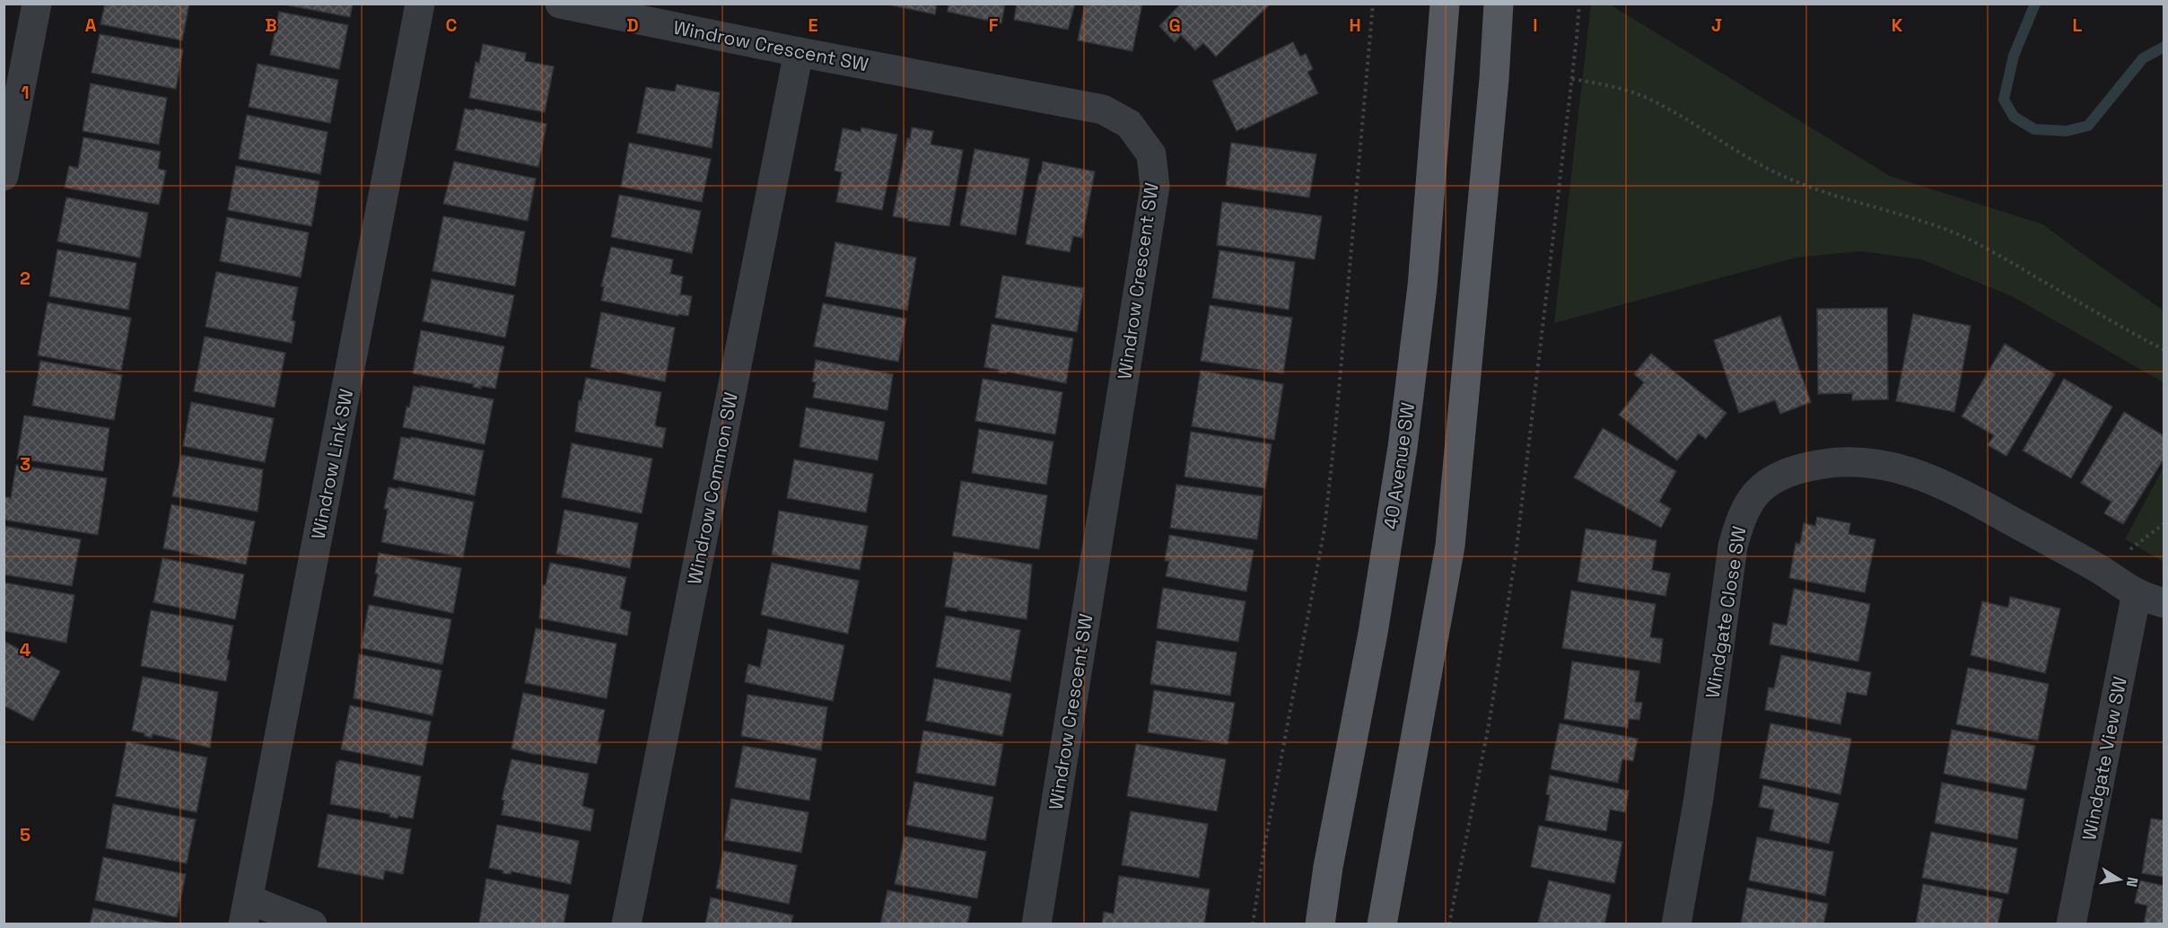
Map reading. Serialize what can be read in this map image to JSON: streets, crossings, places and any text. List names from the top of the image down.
{
  "streets": {
    "main road": ["40 Avenue SW"],
    "street": [
      "Windrow Crescent SW",
      "Windrow Link SW",
      "Windrow Common SW",
      "Windgate Close SW",
      "Windgate View SW"
    ]
  },
  "crossings": [
    ["Windrow Crescent SW", "Windrow Common SW"],
    ["Windgate Close SW", "Windgate View SW"]
  ],
  "north": "right",
  "grid": {
    "columns": [
      "A",
      "B",
      "C",
      "D",
      "E",
      "F",
      "G",
      "H",
      "I",
      "J",
      "K",
      "L"
    ],
    "rows": [
      "1",
      "2",
      "3",
      "4",
      "5"
    ]
  }
}
